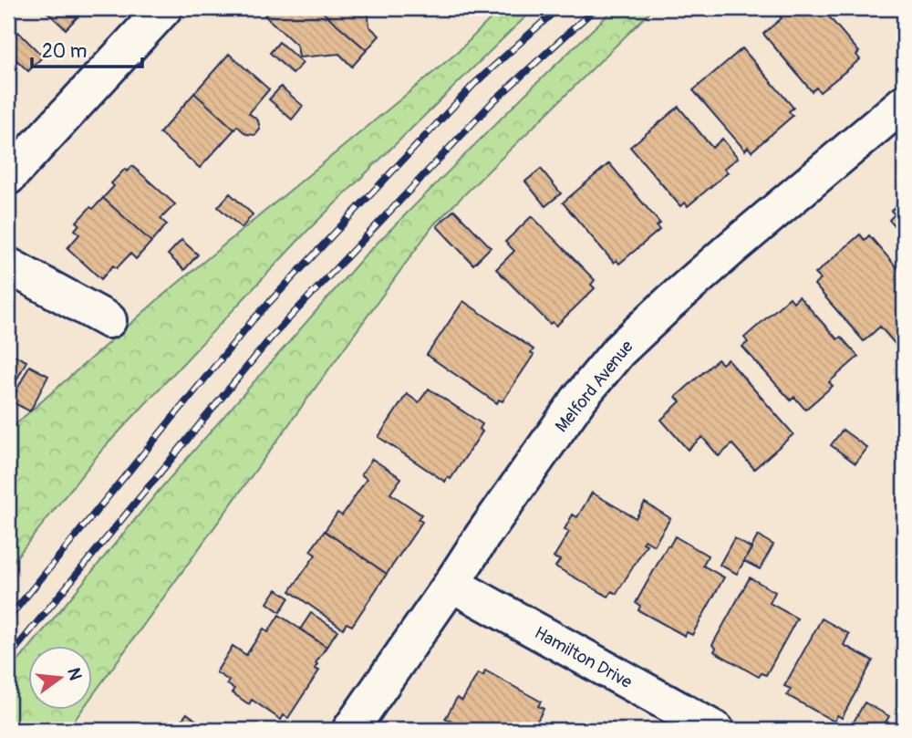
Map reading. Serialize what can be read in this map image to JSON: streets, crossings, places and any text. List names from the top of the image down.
{
  "streets": {
    "street": ["Melford Avenue", "Hamilton Drive"]
  },
  "crossings": [
    ["Melford Avenue", "Hamilton Drive"]
  ],
  "scale_bar": "20 m",
  "north": "right"
}
